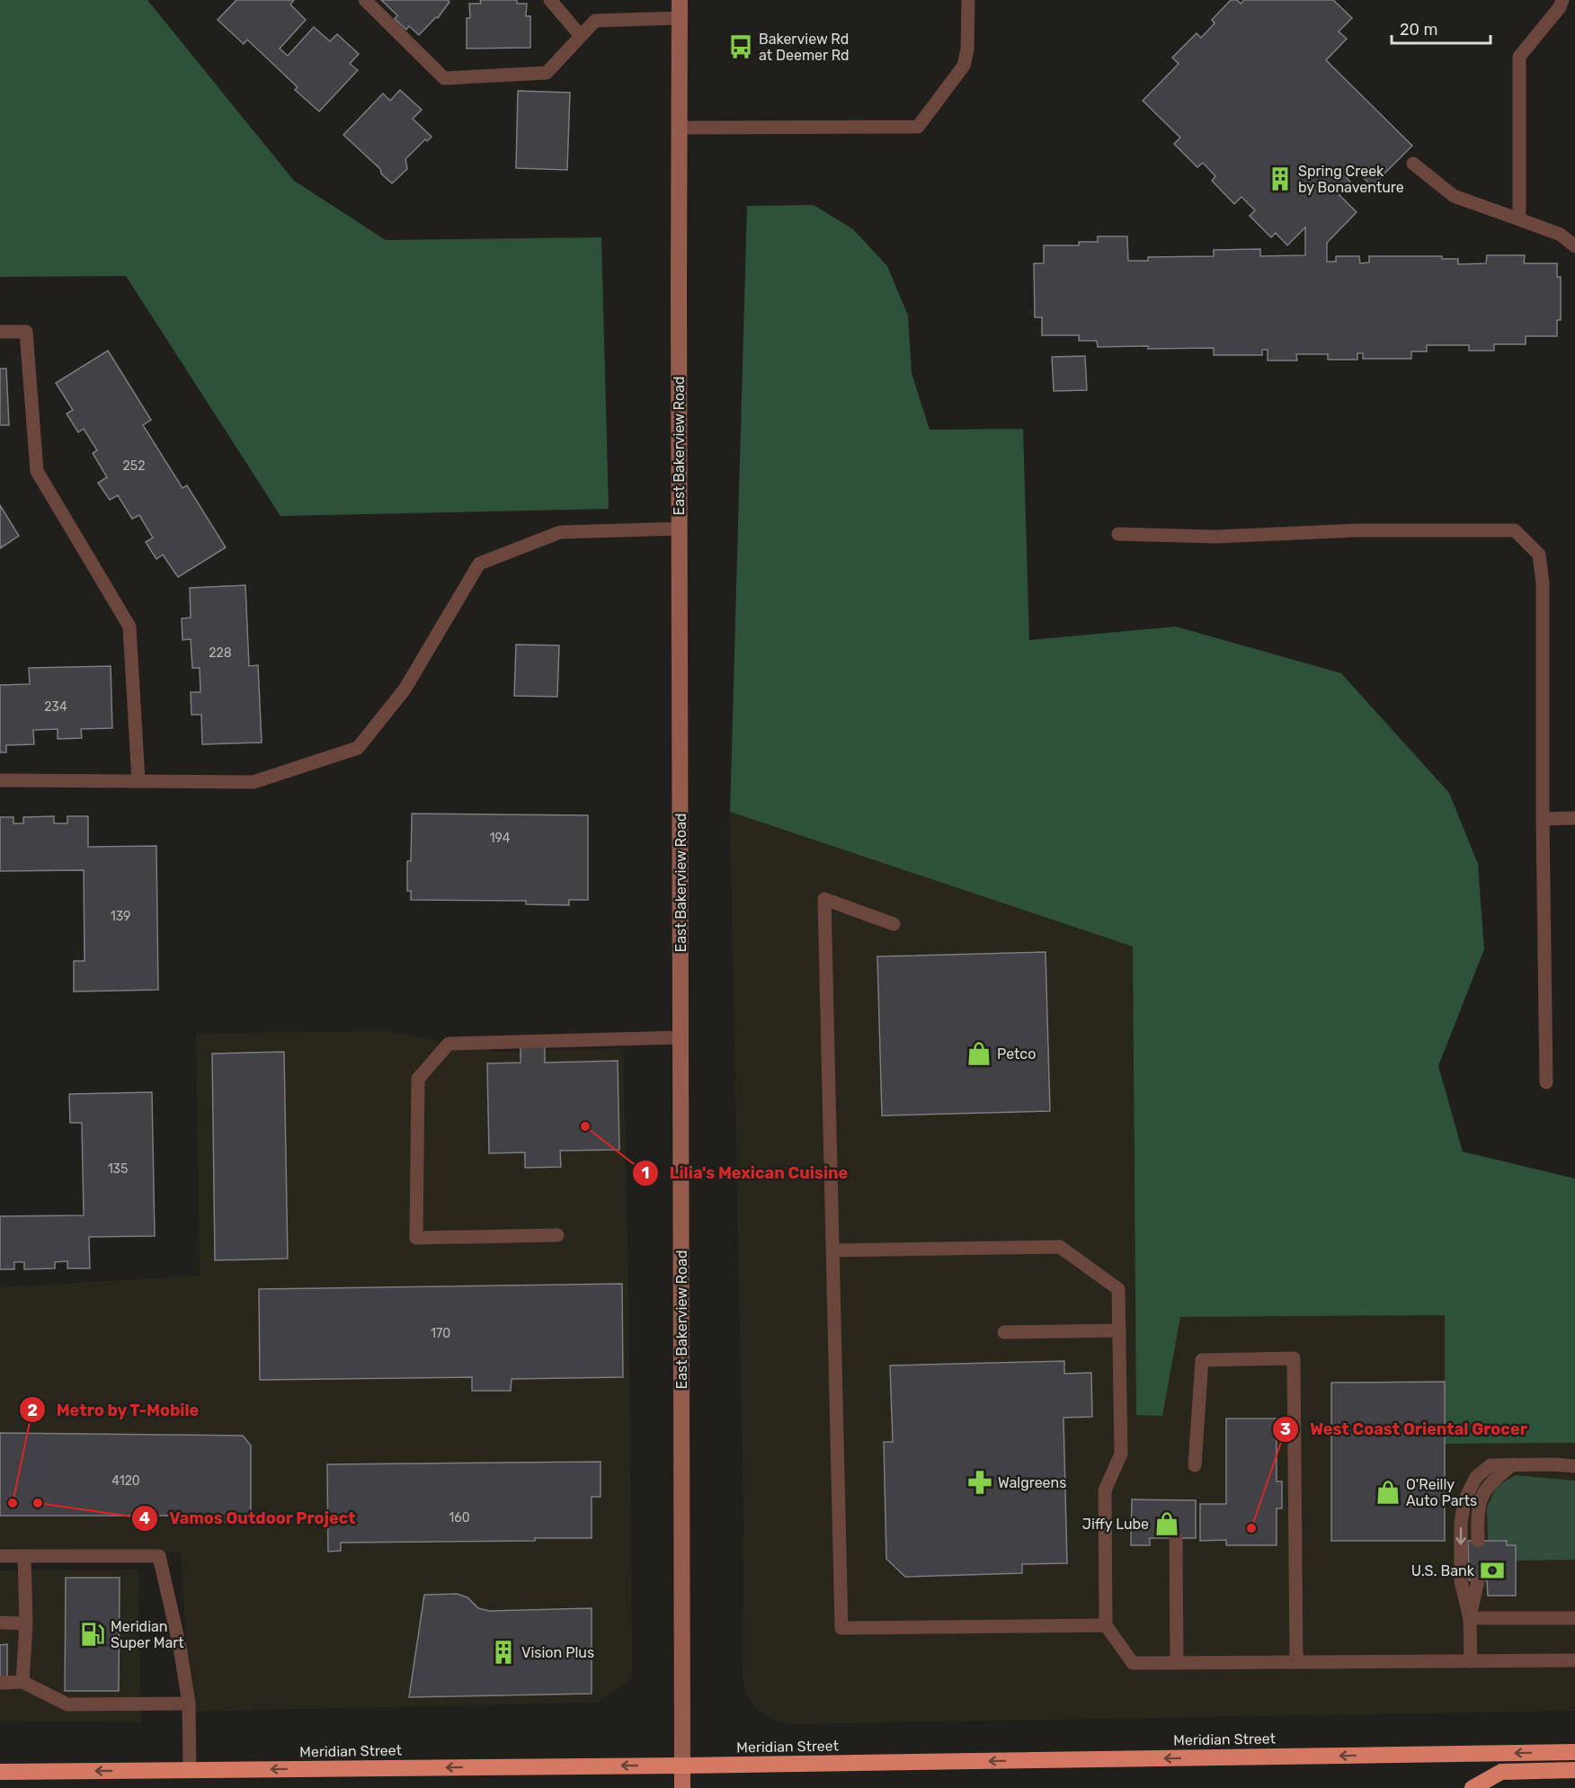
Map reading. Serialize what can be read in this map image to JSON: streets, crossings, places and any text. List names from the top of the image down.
{
  "streets": {
    "highway": ["Meridian Street"],
    "main road": ["East Bakerview Road"]
  },
  "crossings": [
    ["East Bakerview Road", "Meridian Street"]
  ],
  "one_way": ["Meridian Street"],
  "places": {
    "bus stop": ["Bakerview Rd at Deemer Rd"],
    "building": ["Spring Creek by Bonaventure", "Vision Plus"],
    "shop": ["Petco", "O'Reilly Auto Parts", "Jiffy Lube"],
    "other": [
      "Lilia's Mexican Cuisine",
      "Metro by T-Mobile",
      "Vamos Outdoor Project",
      "West Coast Oriental Grocer"
    ],
    "pharmacy": ["Walgreens"],
    "bank": ["U.S. Bank"],
    "fuel station": ["Meridian Super Mart"]
  },
  "house_numbers": [
    "252",
    "228",
    "234",
    "194",
    "139",
    "135",
    "170",
    "4120",
    "160"
  ],
  "scale_bar": "20 m"
}
